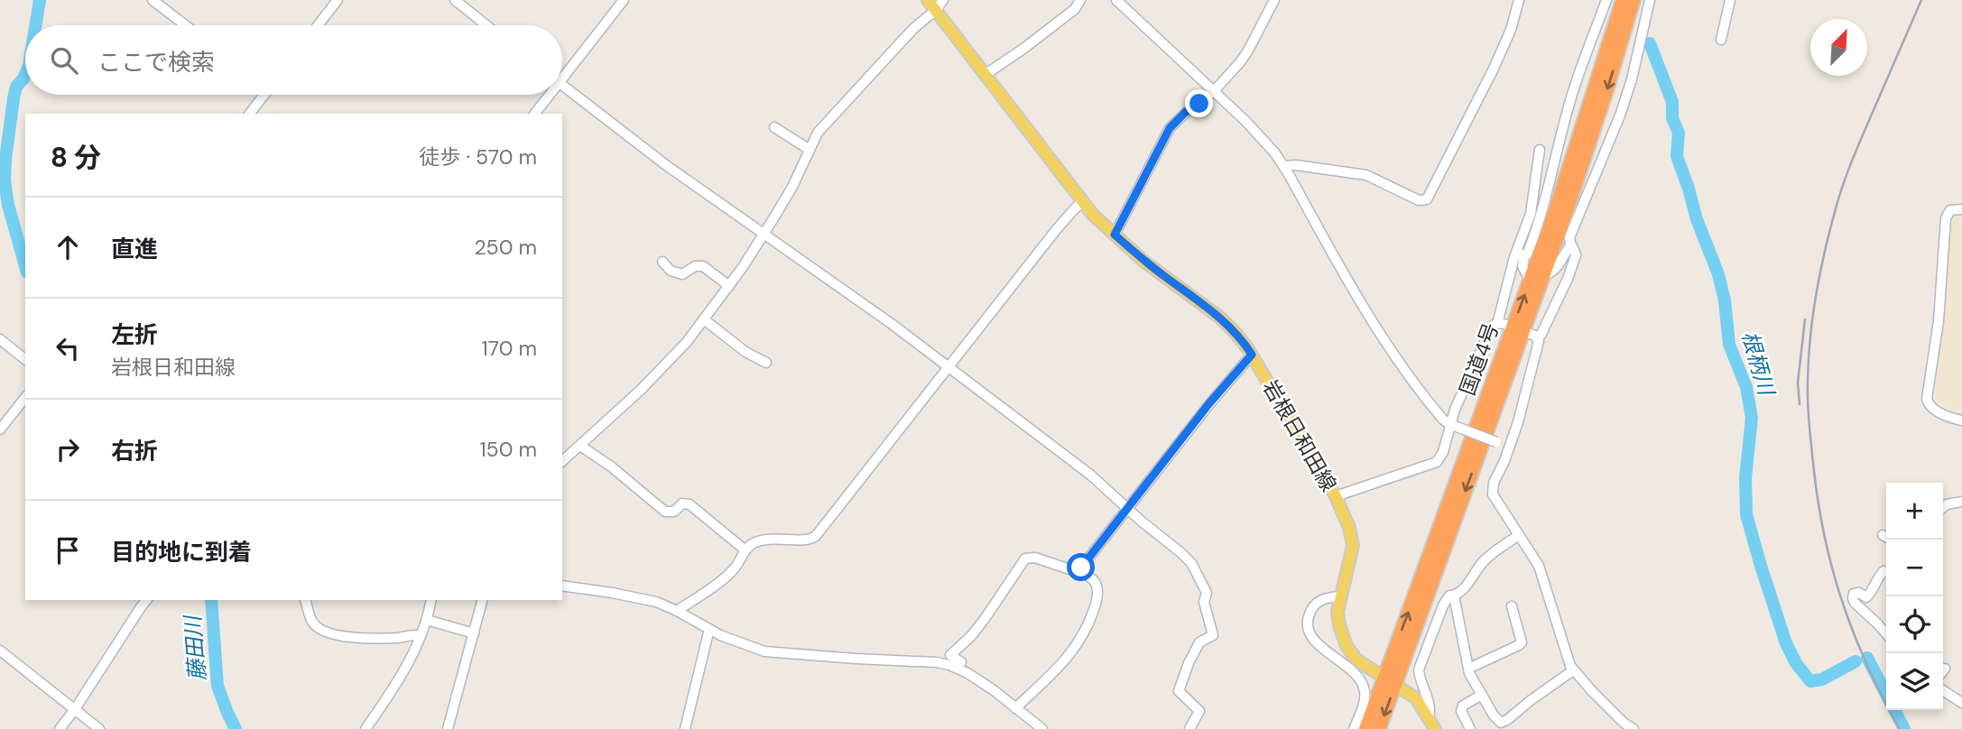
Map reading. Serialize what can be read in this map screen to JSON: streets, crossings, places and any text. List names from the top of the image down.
{
  "streets": {
    "highway": ["国道4号"],
    "main road": ["岩根日和田線"]
  },
  "crossings": [
    ["国道4号", "岩根日和田線"]
  ],
  "water": ["根柄川", "藤田川"],
  "north": "top right",
  "page": {
    "search": "ここで検索",
    "heading": ["8 分", "徒歩 · 570 m"],
    "list": [
      ["直進", "250 m"],
      ["左折", "岩根日和田線", "170 m"],
      ["右折", "150 m"],
      "目的地に到着"
    ],
    "map_buttons": ["+", "−"]
  }
}
